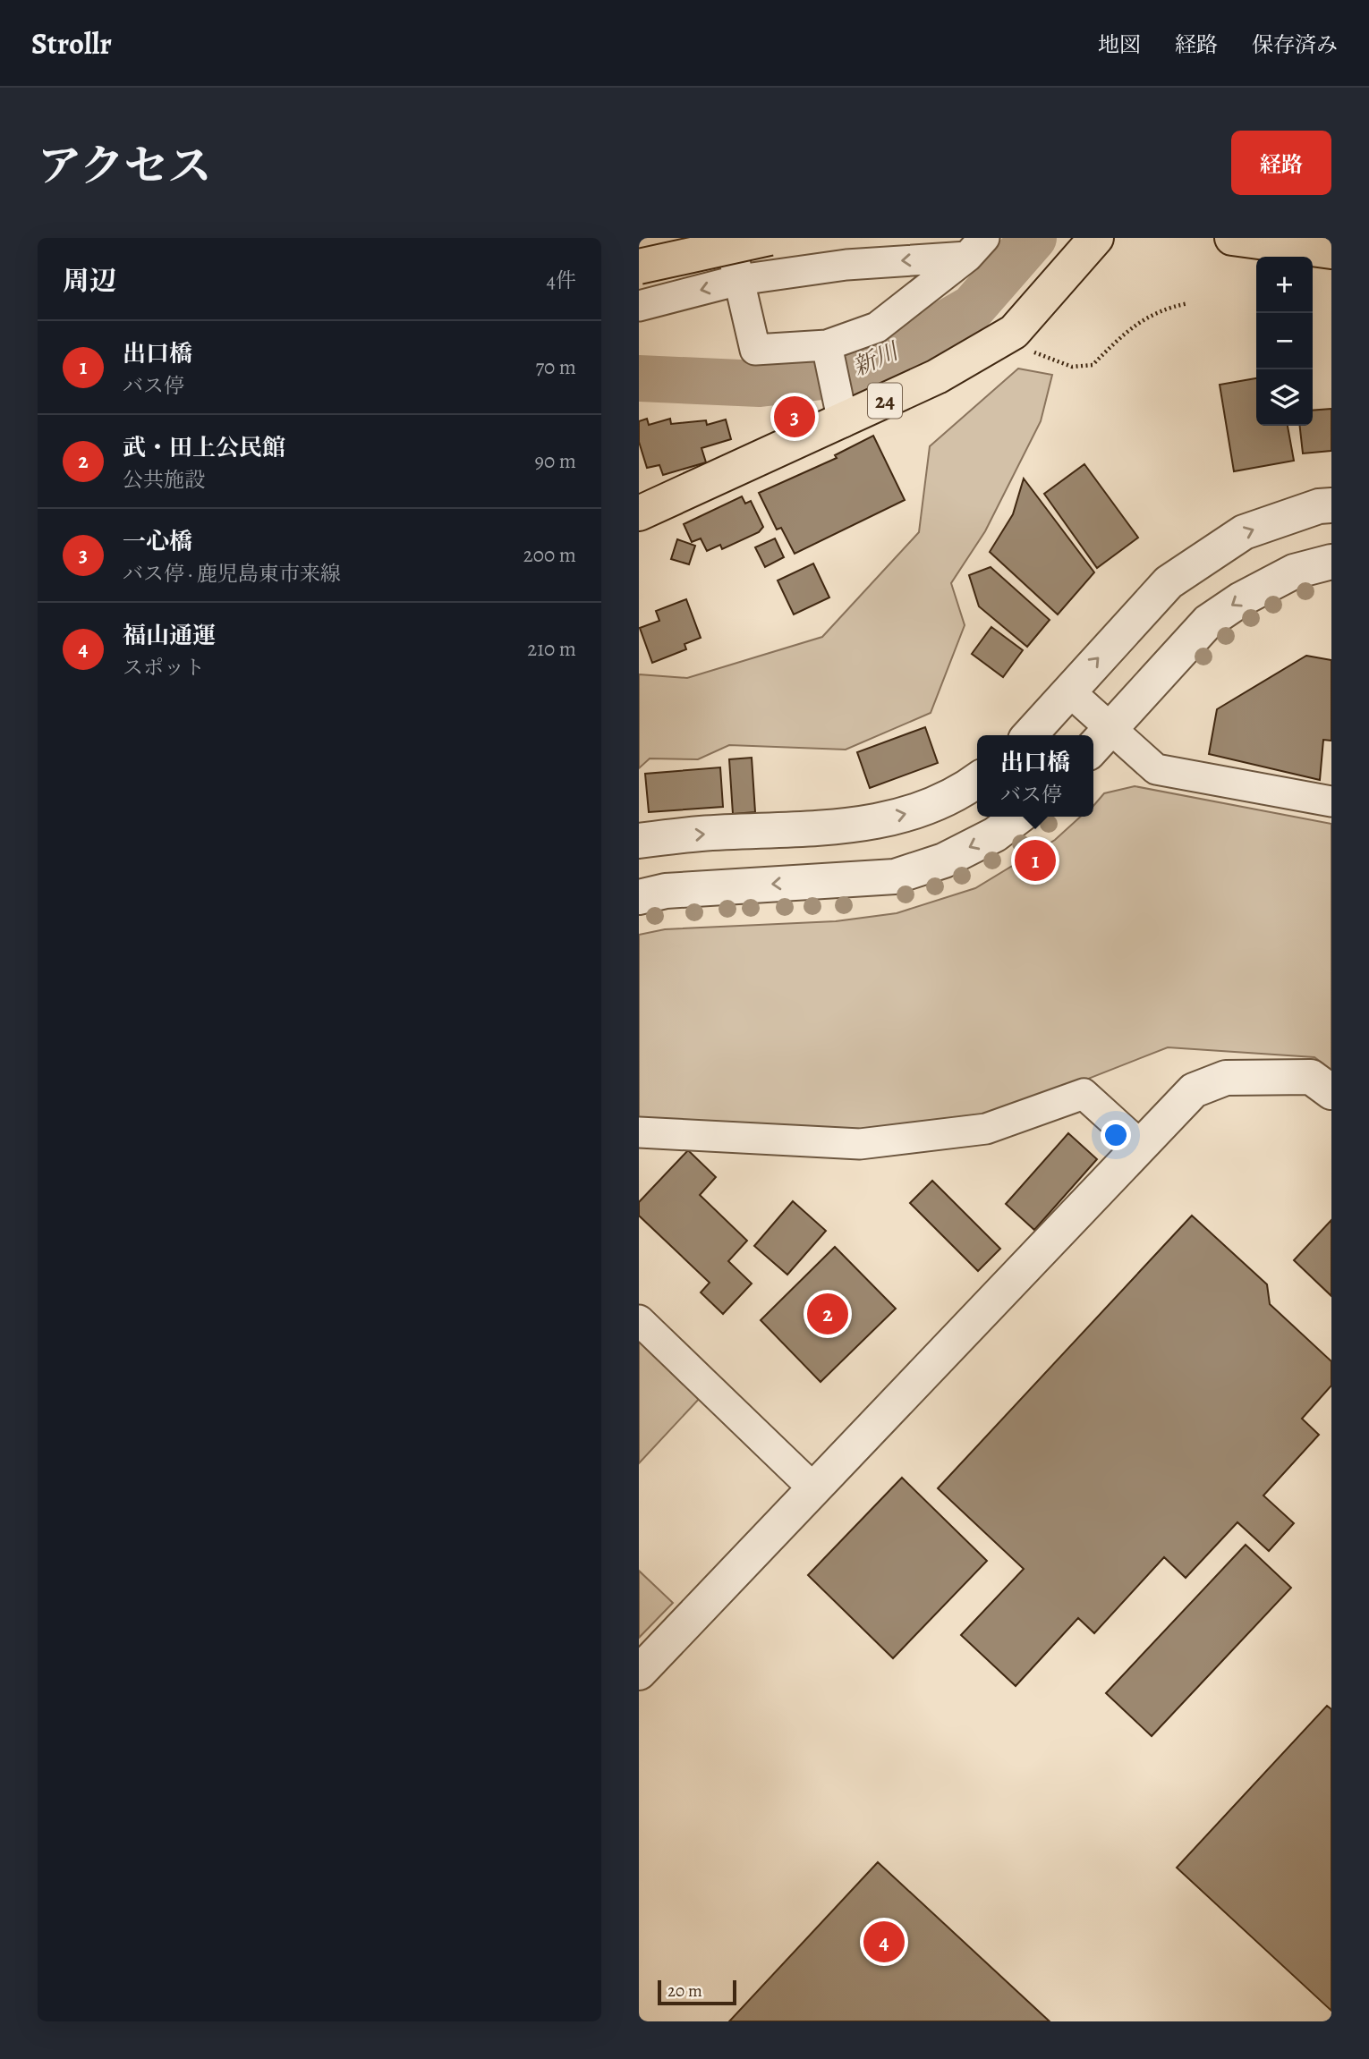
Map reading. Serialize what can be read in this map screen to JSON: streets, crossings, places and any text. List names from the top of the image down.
{
  "streets": {
    "main road": ["24"]
  },
  "water": ["新川"],
  "scale_bar": "20 m",
  "page": {
    "header": "Strollr",
    "nav": ["地図", "経路", "保存済み"],
    "title": "アクセス",
    "buttons": "経路",
    "heading": ["周辺", "4件"],
    "map_buttons": ["+", "−"],
    "list": [
      {
        "mark": "1",
        "name": "出口橋",
        "note": "バス停",
        "value": "70 m"
      },
      {
        "mark": "2",
        "name": "武・田上公民館",
        "note": "公共施設",
        "value": "90 m"
      },
      {
        "mark": "3",
        "name": "一心橋",
        "note": "バス停 · 鹿児島東市来線",
        "value": "200 m"
      },
      {
        "mark": "4",
        "name": "福山通運",
        "note": "スポット",
        "value": "210 m"
      }
    ],
    "pins": [
      "3",
      "1",
      "2",
      "4"
    ],
    "popup": ["出口橋", "バス停"],
    "scale": "20 m"
  }
}
